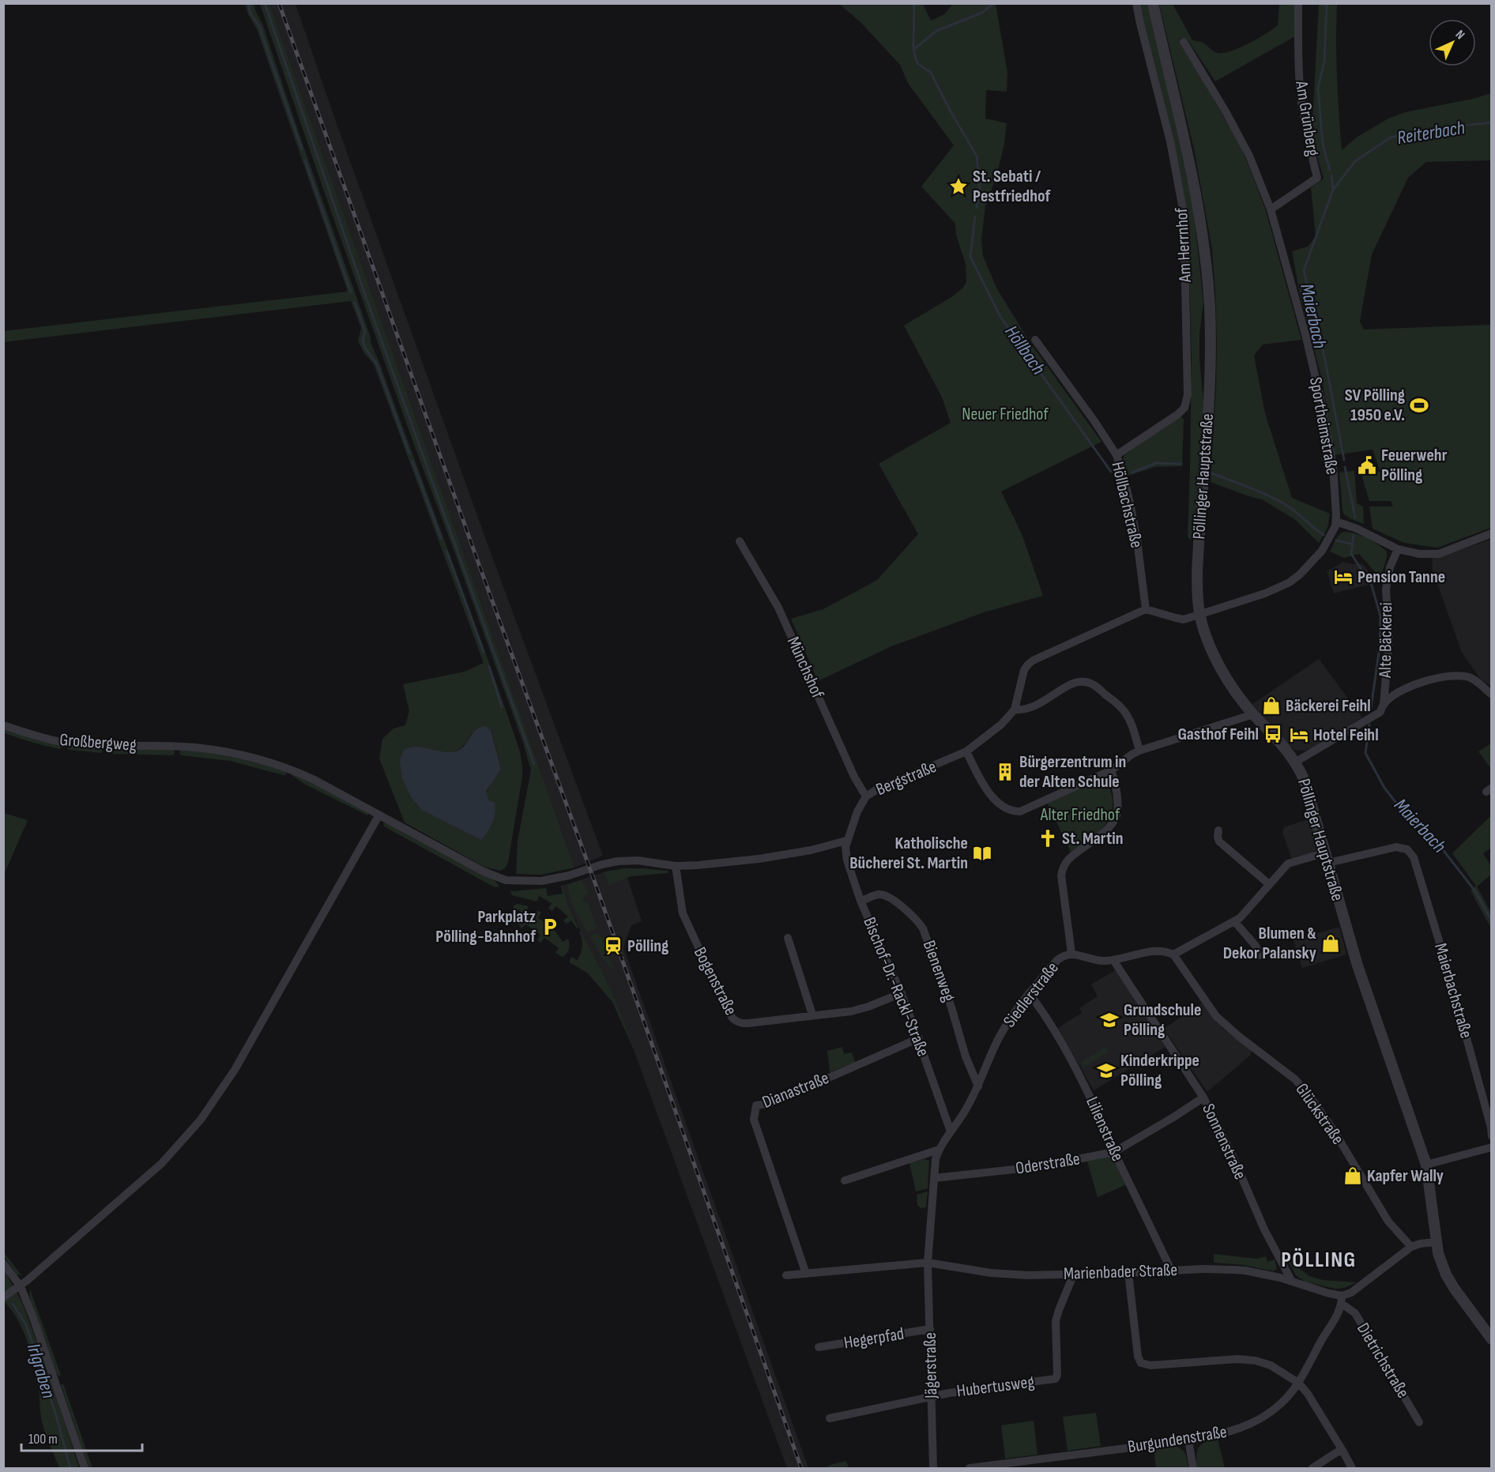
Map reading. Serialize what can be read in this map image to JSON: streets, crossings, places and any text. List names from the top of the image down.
{
  "streets": {
    "street": [
      "Am Grünberg",
      "Am Herrnhof",
      "Sportheimstraße",
      "Pöllinger Hauptstraße",
      "Höllbachstraße",
      "Alte Bäckerei",
      "Münchshof",
      "Großbergweg",
      "Bergstraße",
      "Bienenweg",
      "Bogenstraße",
      "Bischof-Dr.-Rackl-Straße",
      "Maierbachstraße",
      "Siedlerstraße",
      "Dianastraße",
      "Glückstraße",
      "Lilienstraße",
      "Sonnenstraße",
      "Oderstraße",
      "Marienbader Straße",
      "Hegerpfad",
      "Dietrichstraße",
      "Jägerstraße",
      "Hubertusweg",
      "Burgundenstraße"
    ]
  },
  "crossings": [
    ["Am Grünberg", "Sportheimstraße"],
    ["Am Herrnhof", "Höllbachstraße"],
    ["Sportheimstraße", "Pöllinger Hauptstraße"],
    ["Pöllinger Hauptstraße", "Maierbachstraße"],
    ["Höllbachstraße", "Bergstraße"],
    ["Münchshof", "Bergstraße"],
    ["Großbergweg", "Bogenstraße"],
    ["Bergstraße", "Bischof-Dr.-Rackl-Straße"],
    ["Bienenweg", "Bischof-Dr.-Rackl-Straße"],
    ["Bienenweg", "Siedlerstraße"],
    ["Bogenstraße", "Bischof-Dr.-Rackl-Straße"],
    ["Bischof-Dr.-Rackl-Straße", "Siedlerstraße"],
    ["Bischof-Dr.-Rackl-Straße", "Dianastraße"],
    ["Siedlerstraße", "Glückstraße"],
    ["Siedlerstraße", "Lilienstraße"],
    ["Siedlerstraße", "Sonnenstraße"],
    ["Siedlerstraße", "Oderstraße"],
    ["Siedlerstraße", "Marienbader Straße"],
    ["Siedlerstraße", "Jägerstraße"],
    ["Dianastraße", "Marienbader Straße"],
    ["Lilienstraße", "Oderstraße"],
    ["Lilienstraße", "Marienbader Straße"],
    ["Sonnenstraße", "Oderstraße"],
    ["Sonnenstraße", "Marienbader Straße"],
    ["Marienbader Straße", "Dietrichstraße"],
    ["Marienbader Straße", "Jägerstraße"],
    ["Marienbader Straße", "Hubertusweg"],
    ["Marienbader Straße", "Burgundenstraße"],
    ["Hegerpfad", "Jägerstraße"],
    ["Dietrichstraße", "Burgundenstraße"],
    ["Jägerstraße", "Hubertusweg"]
  ],
  "districts": ["PÖLLING"],
  "water": [
    "Reiterbach",
    "Maierbach",
    "Höllbach",
    "Irlgraben"
  ],
  "parks": ["Neuer Friedhof", "Alter Friedhof"],
  "places": {
    "place": ["St. Sebati / Pestfriedhof"],
    "sports": ["SV Pölling 1950 e.V."],
    "public building": ["Feuerwehr Pölling"],
    "hotel": ["Pension Tanne", "Hotel Feihl"],
    "shop": ["Bäckerei Feihl", "Blumen & Dekor Palansky", "Kapfer Wally"],
    "bus stop": ["Gasthof Feihl"],
    "building": ["Bürgerzentrum in der Alten Schule"],
    "church": ["St. Martin"],
    "library": ["Katholische Bücherei St. Martin"],
    "parking": ["Parkplatz Pölling-Bahnhof"],
    "station": ["Pölling"],
    "school or university": ["Grundschule Pölling", "Kinderkrippe Pölling"]
  },
  "scale_bar": "100 m",
  "north": "top right"
}
